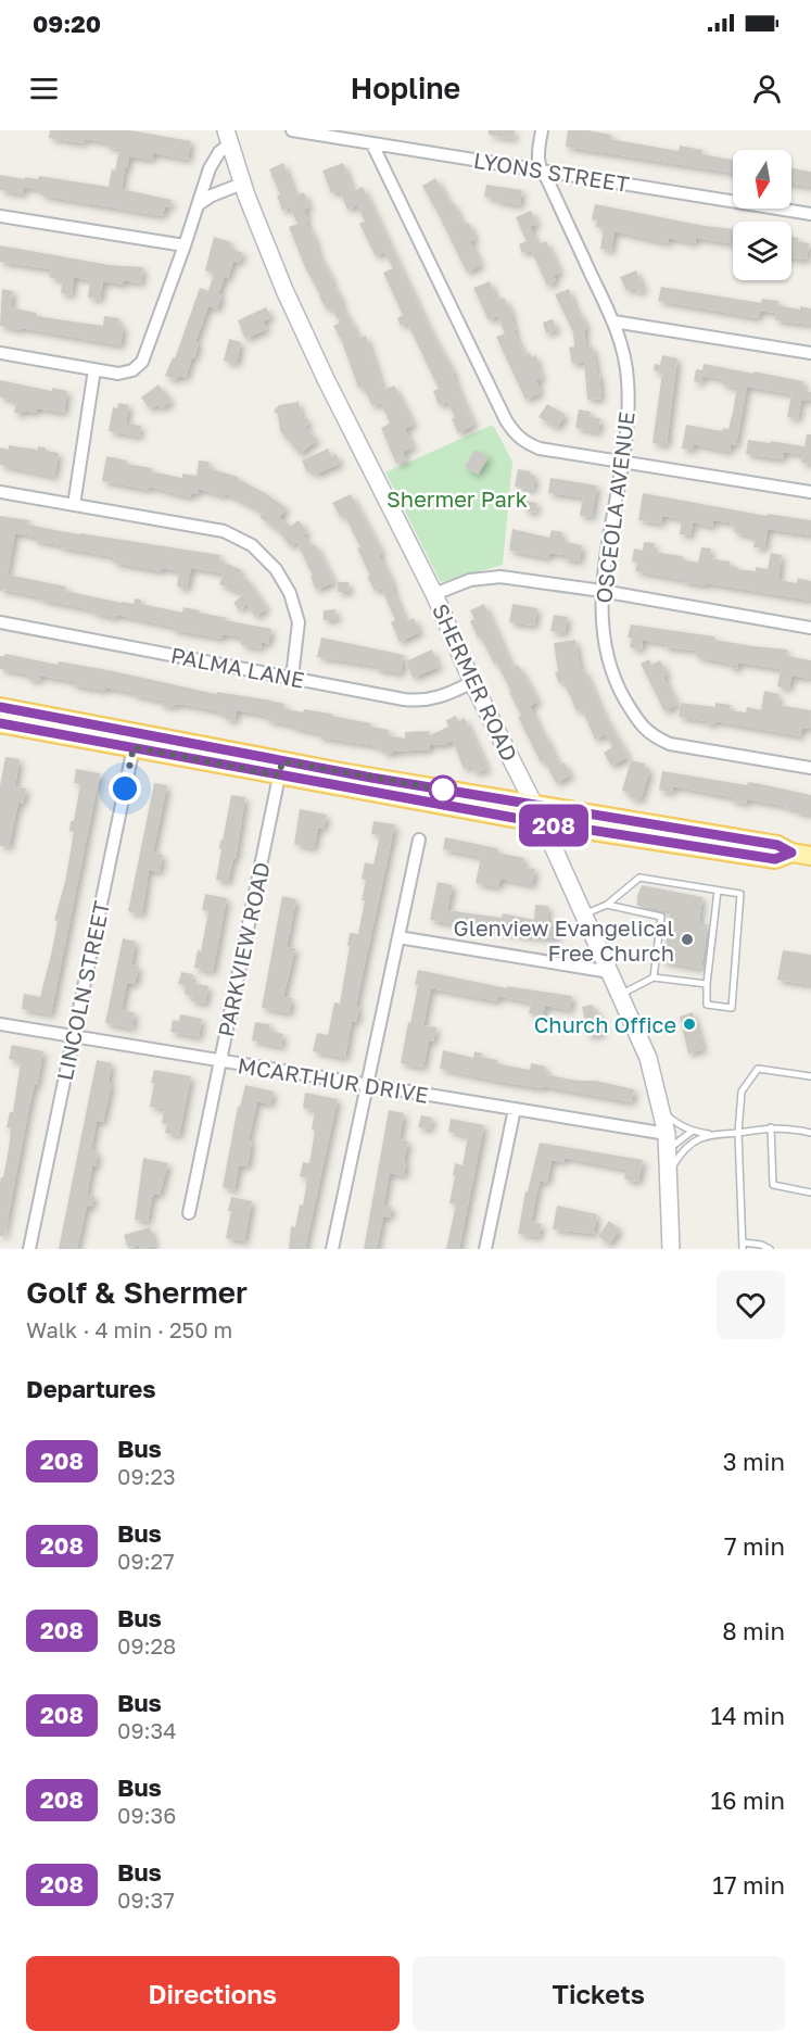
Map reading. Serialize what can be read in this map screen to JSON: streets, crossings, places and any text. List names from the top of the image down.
{
  "streets": {
    "main road": ["SHERMER ROAD"],
    "street": [
      "LYONS STREET",
      "OSCEOLA AVENUE",
      "PALMA LANE",
      "PARKVIEW ROAD",
      "LINCOLN STREET",
      "MCARTHUR DRIVE"
    ]
  },
  "crossings": [
    ["LYONS STREET", "OSCEOLA AVENUE"],
    ["PALMA LANE", "SHERMER ROAD"],
    ["SHERMER ROAD", "MCARTHUR DRIVE"],
    ["PARKVIEW ROAD", "MCARTHUR DRIVE"],
    ["LINCOLN STREET", "MCARTHUR DRIVE"]
  ],
  "parks": ["Shermer Park"],
  "places": ["Glenview Evangelical Free Church", "Church Office"],
  "lines": ["bus line 208"],
  "north": "bottom",
  "page": {
    "status": "09:20",
    "header": "Hopline",
    "on_map": "208",
    "heading": [
      ["Golf & Shermer", "Walk · 4 min · 250 m"],
      "Departures"
    ],
    "list": [
      {
        "mark": "208",
        "name": "Bus",
        "note": "09:23",
        "value": "3 min"
      },
      {
        "mark": "208",
        "name": "Bus",
        "note": "09:27",
        "value": "7 min"
      },
      {
        "mark": "208",
        "name": "Bus",
        "note": "09:28",
        "value": "8 min"
      },
      {
        "mark": "208",
        "name": "Bus",
        "note": "09:34",
        "value": "14 min"
      },
      {
        "mark": "208",
        "name": "Bus",
        "note": "09:36",
        "value": "16 min"
      },
      {
        "mark": "208",
        "name": "Bus",
        "note": "09:37",
        "value": "17 min"
      }
    ],
    "buttons": ["Directions", "Tickets"]
  }
}
